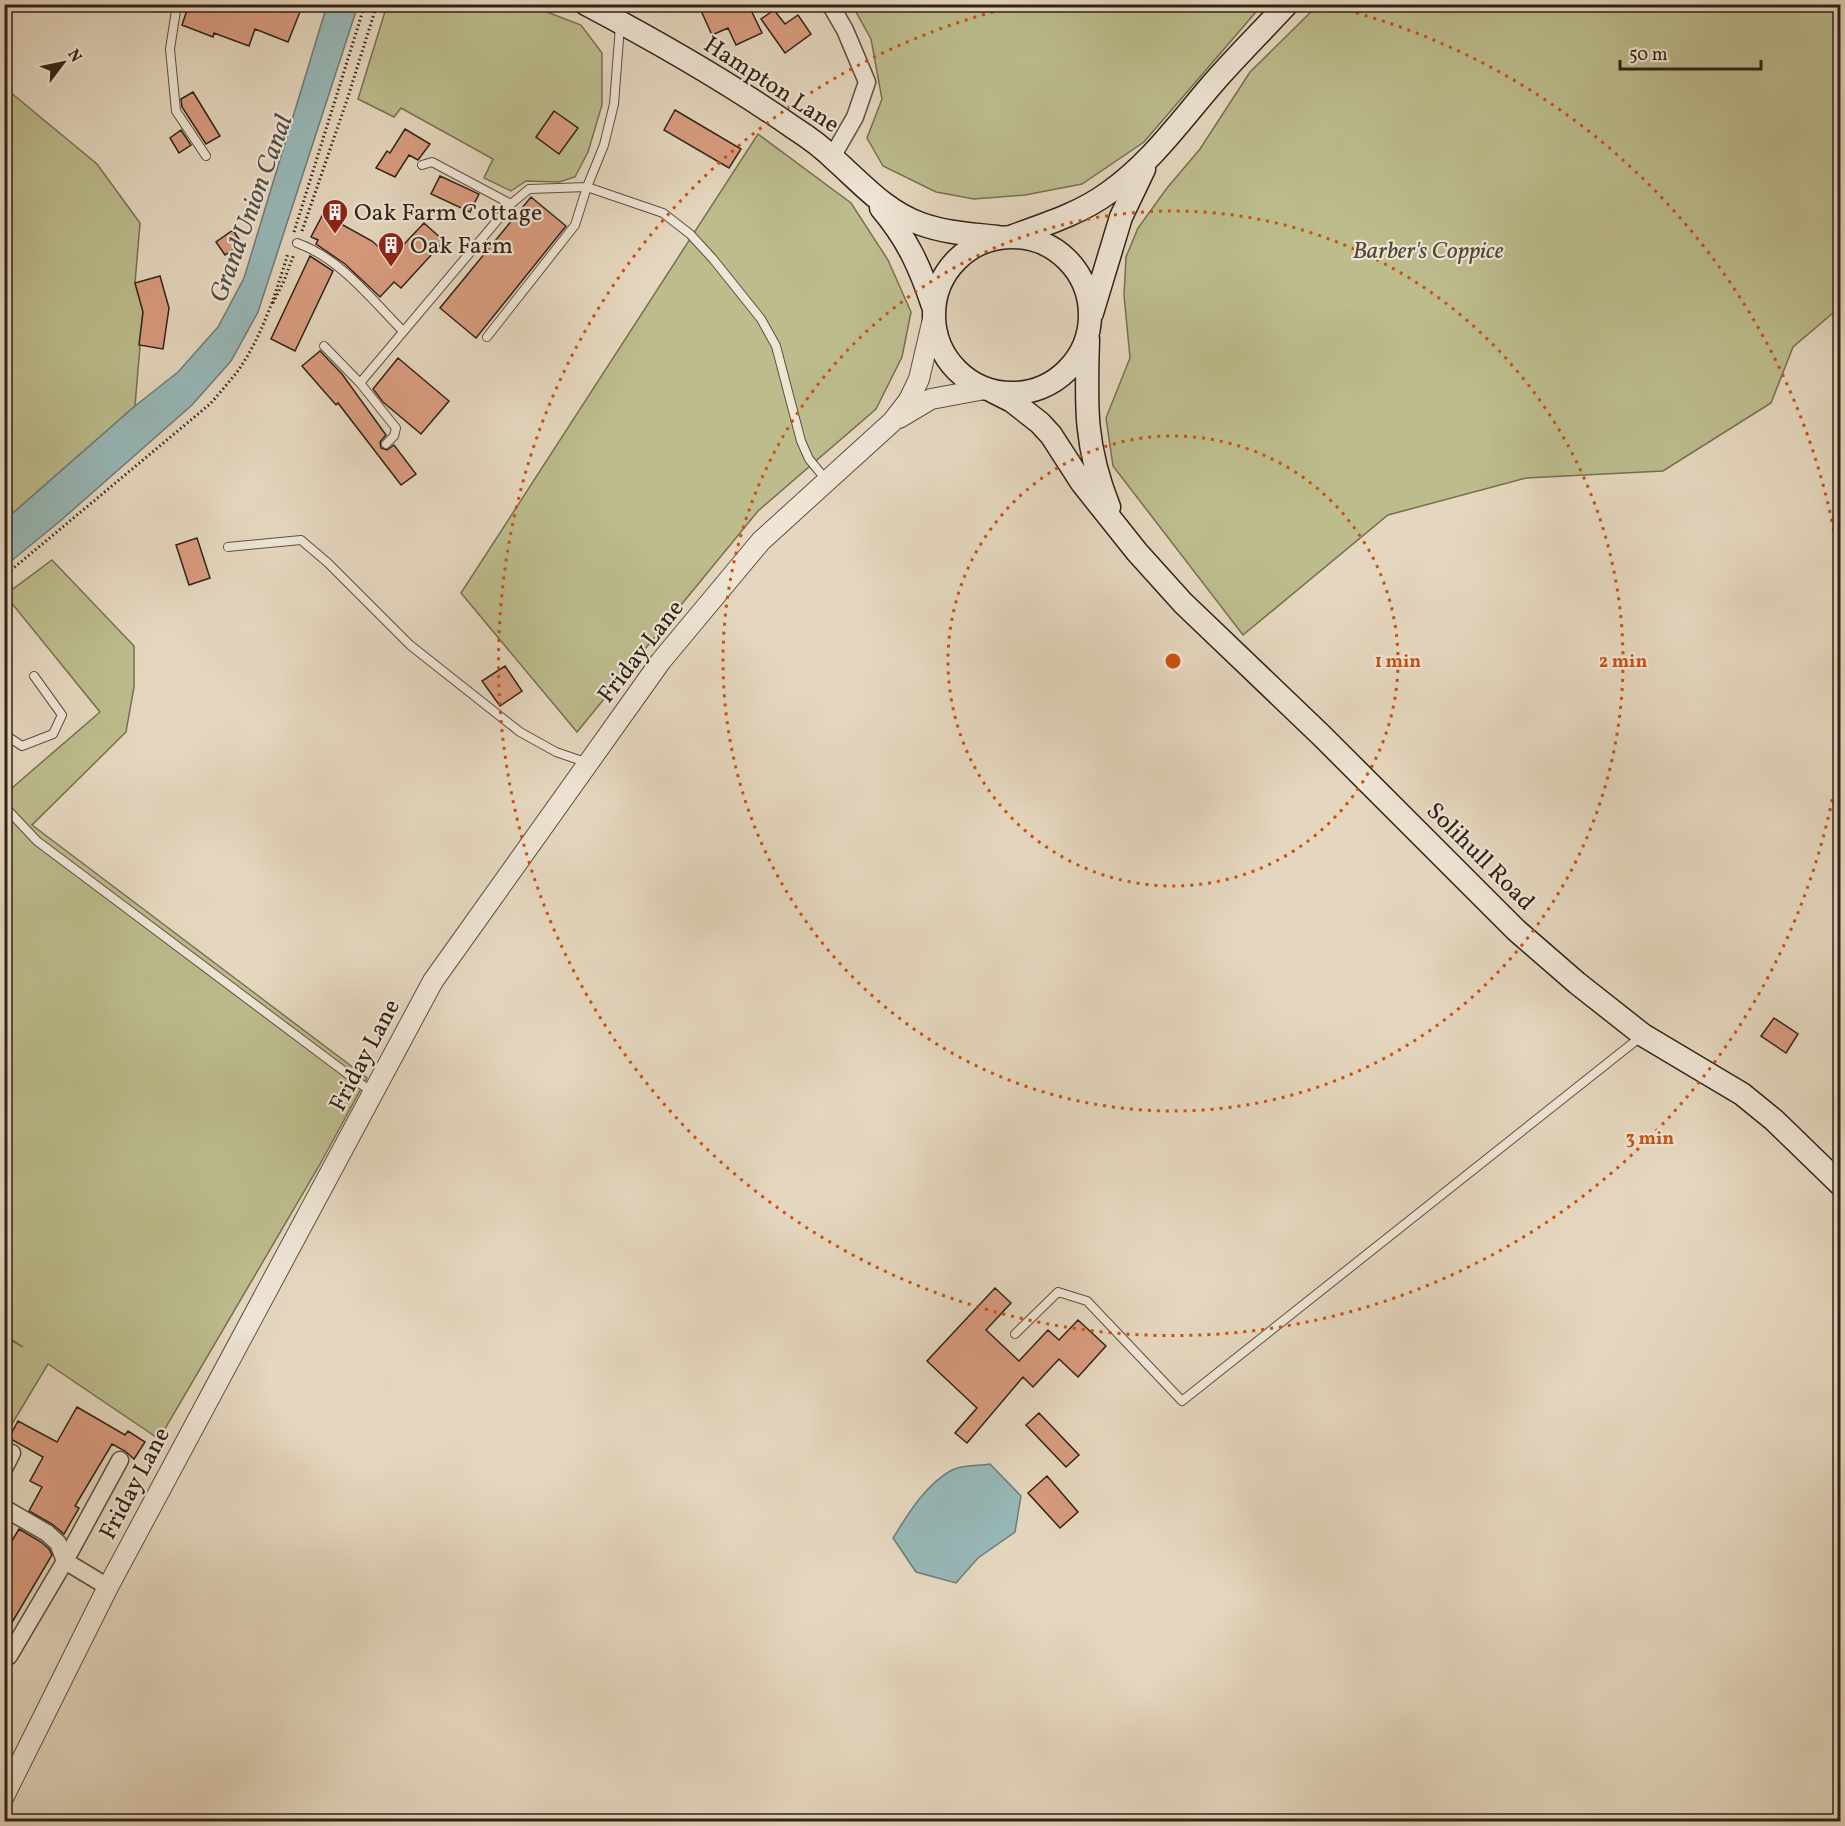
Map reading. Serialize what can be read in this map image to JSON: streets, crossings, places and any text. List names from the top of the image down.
{
  "streets": {
    "main road": ["Hampton Lane", "Solihull Road"],
    "street": ["Friday Lane"]
  },
  "crossings": [
    ["Hampton Lane", "Friday Lane"],
    ["Hampton Lane", "Solihull Road"],
    ["Friday Lane", "Solihull Road"]
  ],
  "water": ["Grand Union Canal"],
  "parks": ["Barber's Coppice"],
  "places": {
    "building": ["Oak Farm Cottage", "Oak Farm"]
  },
  "scale_bar": "50 m",
  "north": "top right",
  "rings": ["1 min", "2 min", "3 min"]
}
